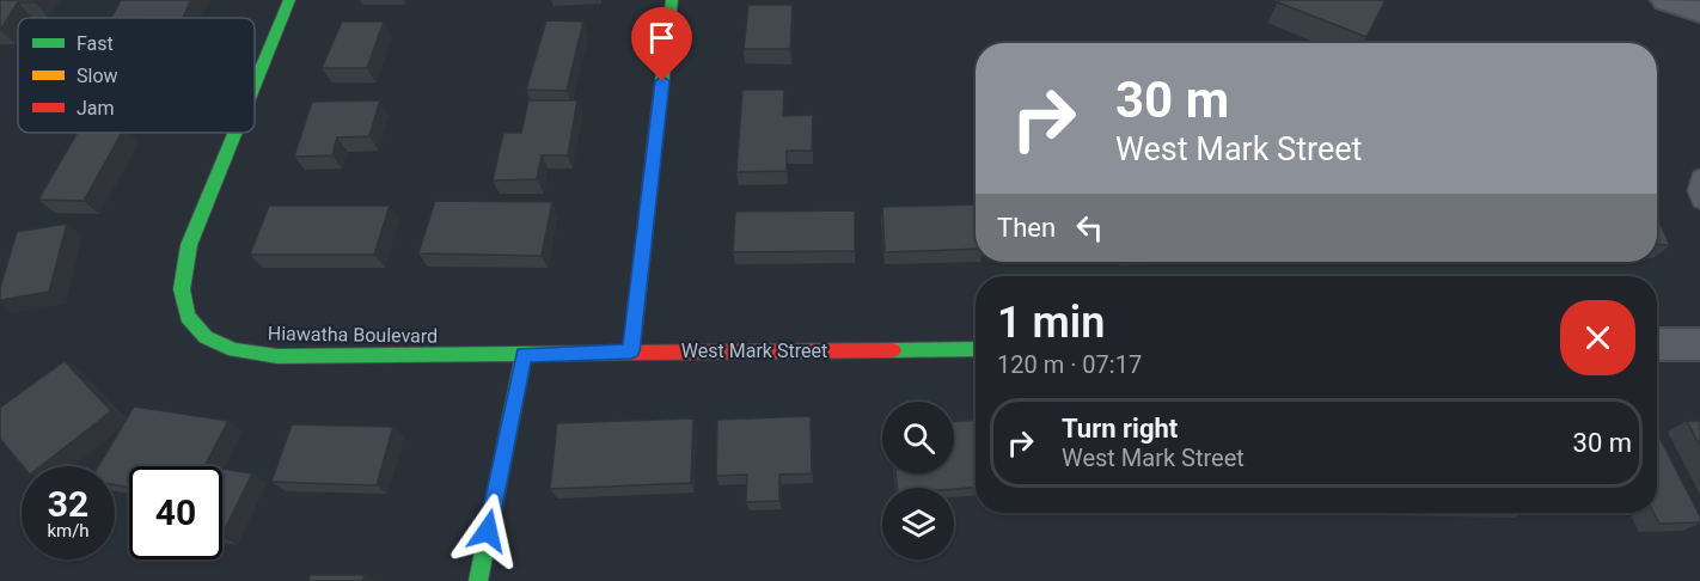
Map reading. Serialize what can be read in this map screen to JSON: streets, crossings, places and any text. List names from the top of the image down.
{
  "streets": {
    "street": ["Hiawatha Boulevard", "West Mark Street"]
  },
  "crossings": [
    ["Hiawatha Boulevard", "West Mark Street"]
  ],
  "legend": ["Fast", "Slow", "Jam"],
  "page": {
    "turn": ["30 m", "West Mark Street"],
    "then": "Then",
    "heading": ["1 min", "120 m · 07:17"],
    "list": [
      {
        "name": "Turn right",
        "note": "West Mark Street",
        "value": "30 m"
      }
    ],
    "speed": "32 km/h",
    "limit": "40"
  }
}
